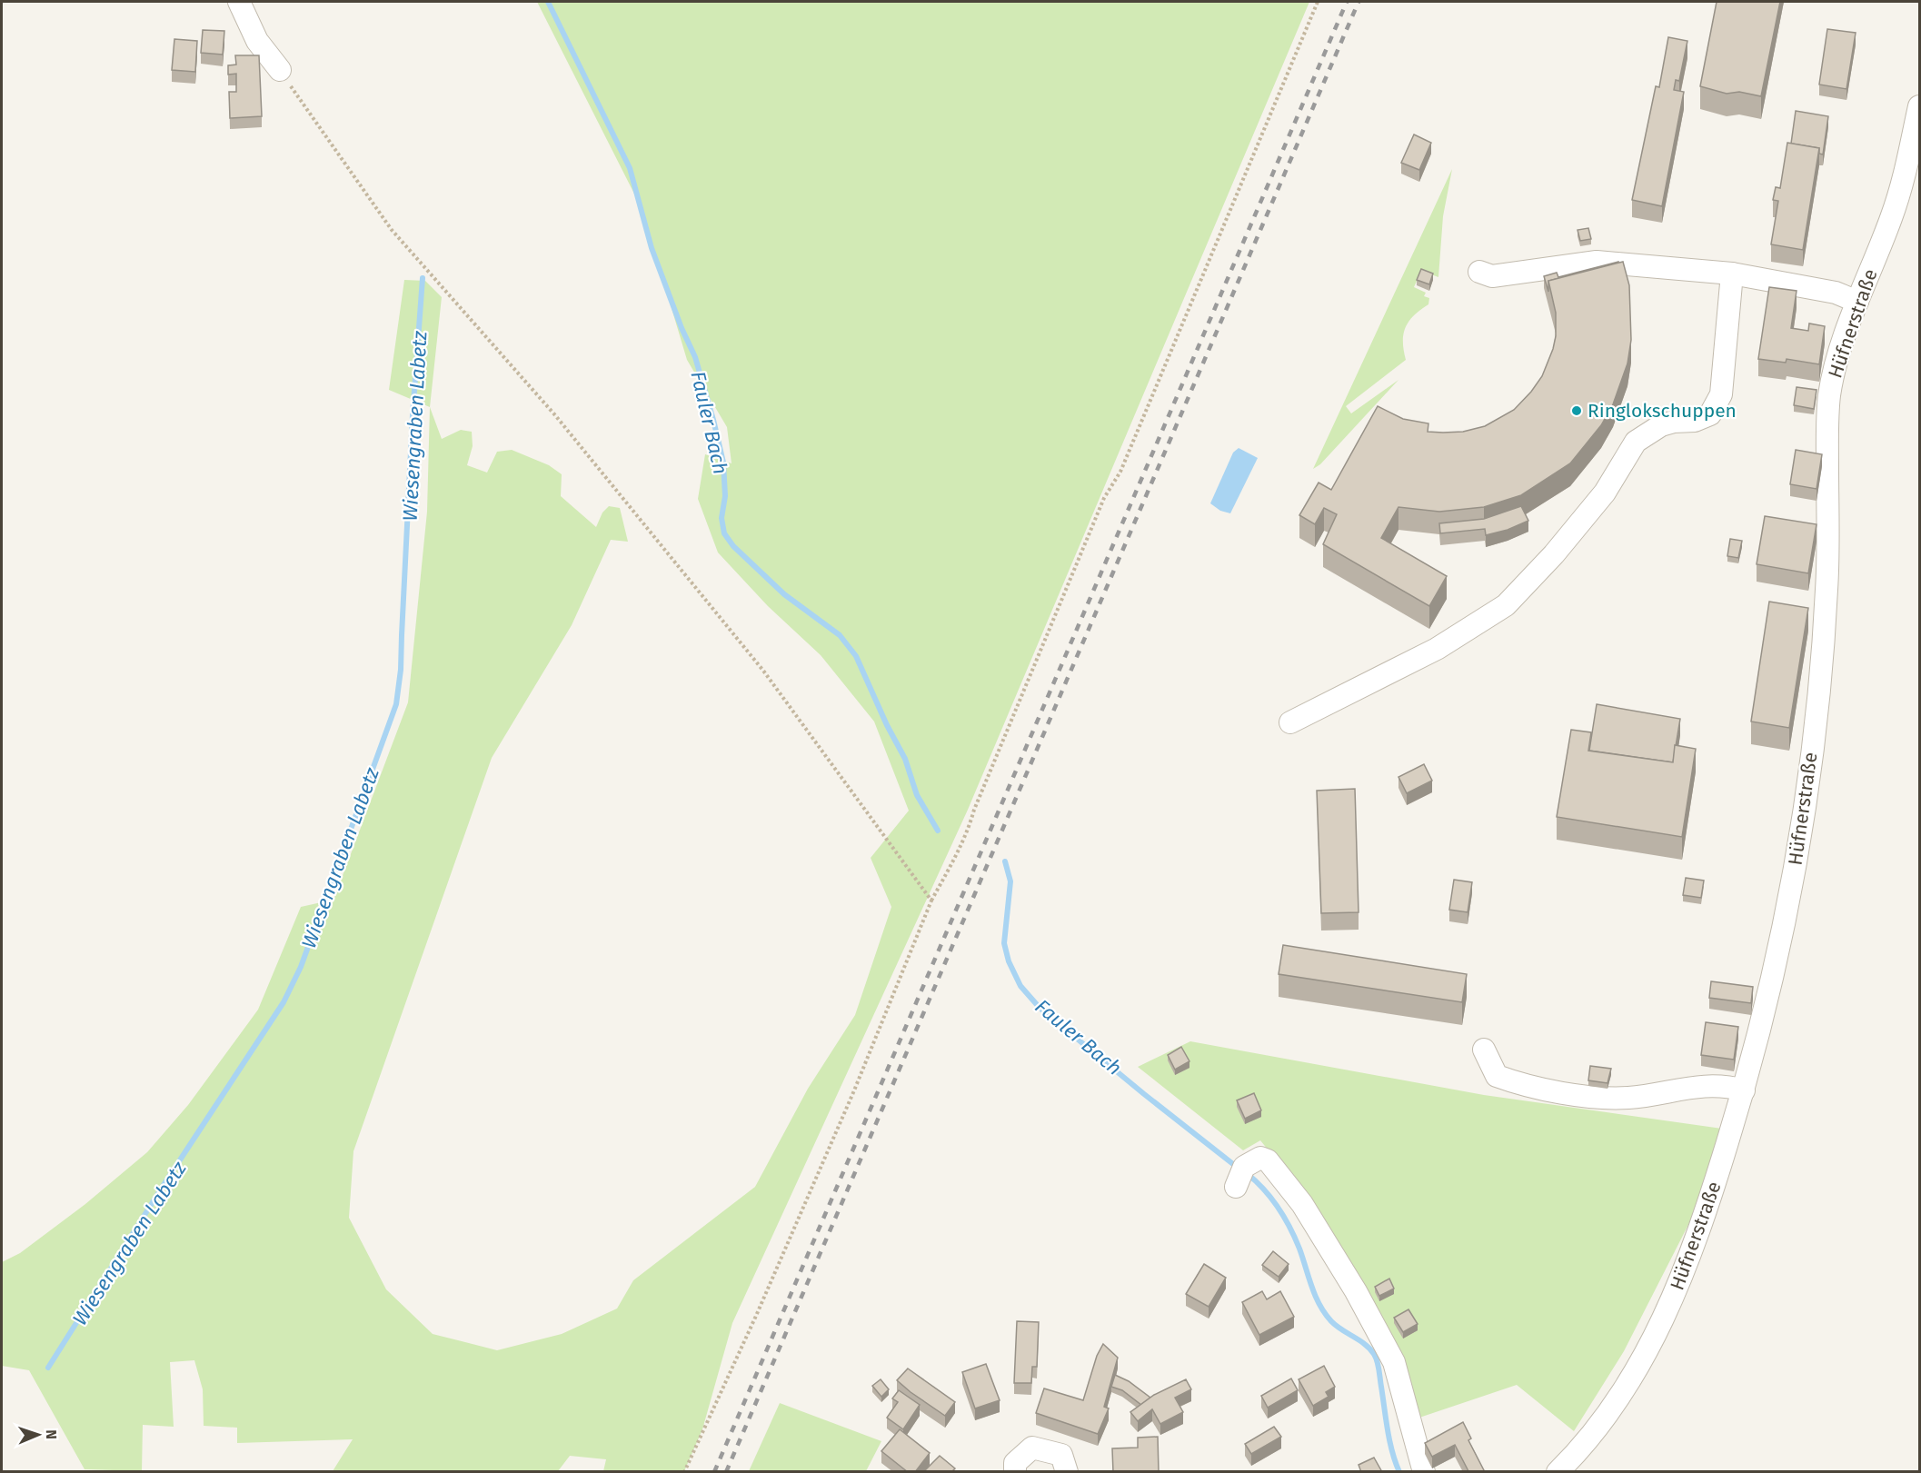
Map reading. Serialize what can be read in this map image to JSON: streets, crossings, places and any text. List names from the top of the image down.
{
  "streets": {
    "street": ["Hüfnerstraße"]
  },
  "water": ["Fauler Bach", "Wiesengraben Labetz"],
  "places": ["Ringlokschuppen"],
  "north": "right"
}
